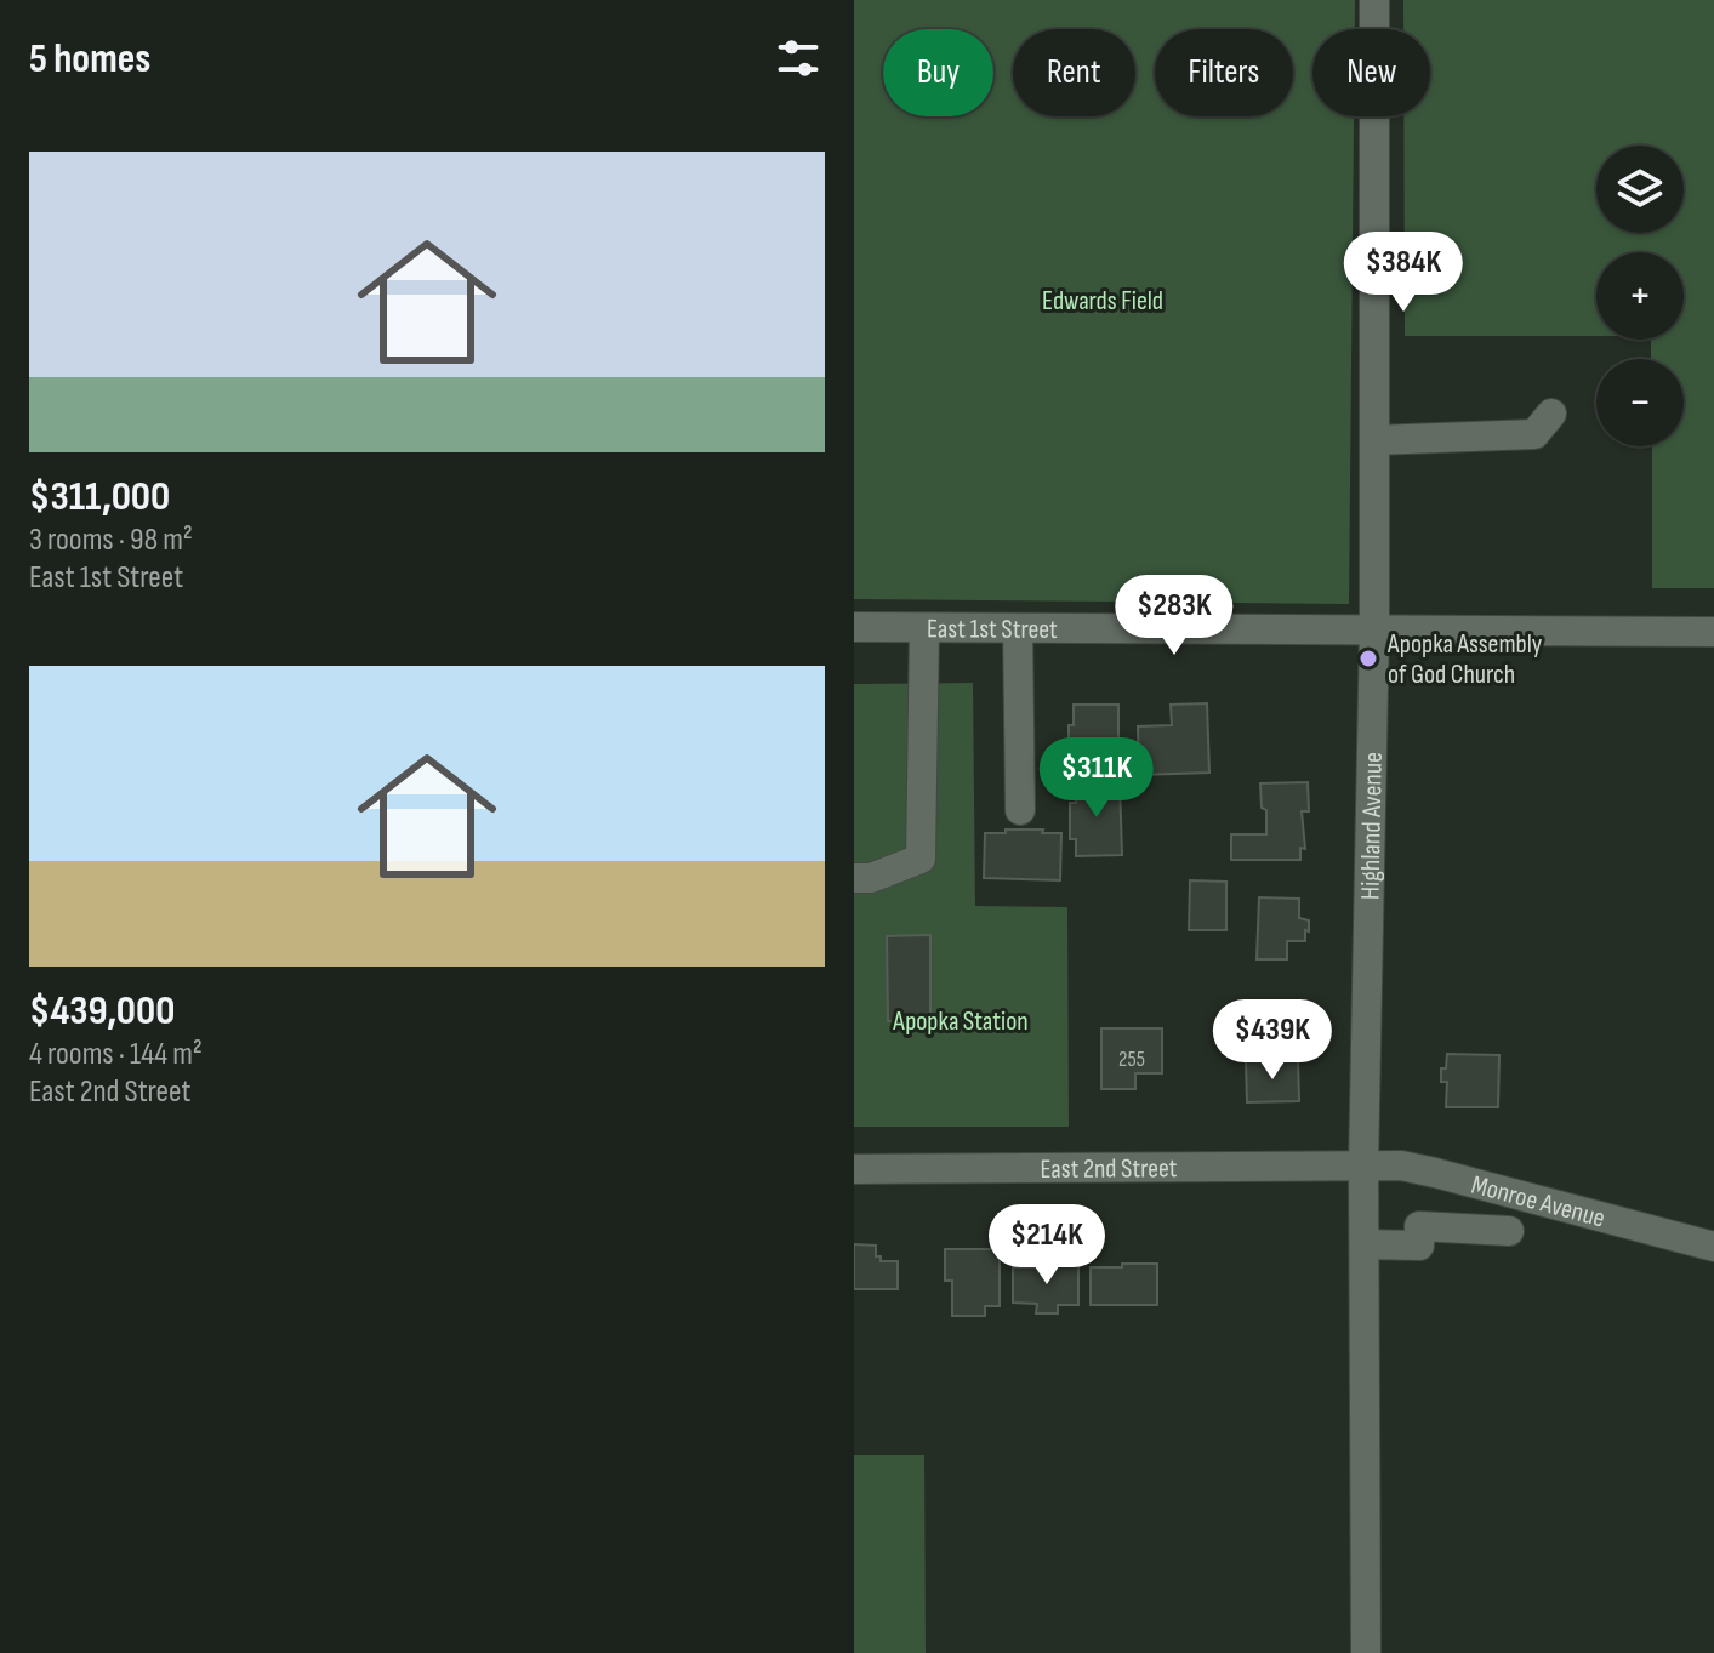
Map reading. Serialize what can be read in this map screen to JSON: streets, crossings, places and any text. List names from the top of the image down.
{
  "streets": {
    "street": [
      "East 1st Street",
      "Highland Avenue",
      "East 2nd Street",
      "Monroe Avenue"
    ]
  },
  "crossings": [
    ["East 1st Street", "Highland Avenue"],
    ["Highland Avenue", "East 2nd Street"],
    ["Highland Avenue", "Monroe Avenue"],
    ["East 2nd Street", "Monroe Avenue"]
  ],
  "parks": ["Edwards Field", "Apopka Station"],
  "places": ["Apopka Assembly of God Church"],
  "house_numbers": ["255"],
  "page": {
    "heading": "5 homes",
    "chip": [
      "Buy",
      "Rent",
      "Filters",
      "New"
    ],
    "list": [
      {
        "name": "$311,000",
        "note": "3 rooms · 98 m² · East 1st Street"
      },
      {
        "name": "$439,000",
        "note": "4 rooms · 144 m² · East 2nd Street"
      }
    ],
    "map_buttons": ["+", "−"],
    "price": [
      "$384K",
      "$283K",
      "$311K",
      "$439K",
      "$214K"
    ]
  }
}
